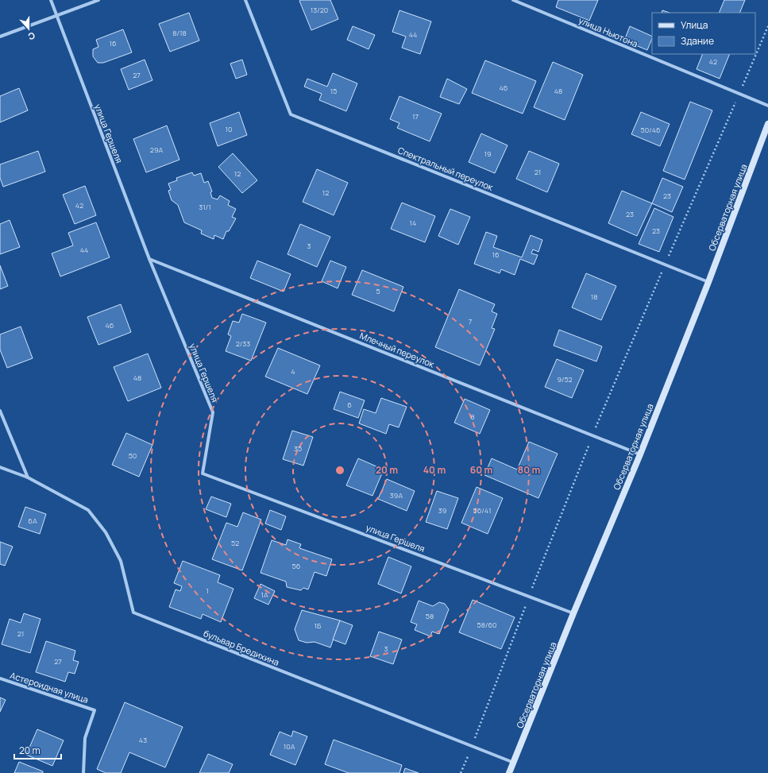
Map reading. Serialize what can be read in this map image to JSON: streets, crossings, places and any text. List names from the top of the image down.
{
  "streets": {
    "main road": ["Обсерваторная улица"],
    "street": [
      "улица Ньютона",
      "улица Гершеля",
      "Спектральный переулок",
      "Млечный переулок",
      "бульвар Бредихина",
      "Астероидная улица"
    ]
  },
  "crossings": [
    ["улица Гершеля", "Обсерваторная улица"],
    ["улица Гершеля", "Млечный переулок"],
    ["Спектральный переулок", "Обсерваторная улица"],
    ["Обсерваторная улица", "Млечный переулок"],
    ["Обсерваторная улица", "бульвар Бредихина"]
  ],
  "house_numbers": [
    "13/20",
    "8/18",
    "44",
    "16",
    "42",
    "27",
    "46",
    "15",
    "48",
    "17",
    "10",
    "50/46",
    "29А",
    "19",
    "21",
    "12",
    "12",
    "23",
    "42",
    "31/1",
    "23",
    "14",
    "23",
    "3",
    "44",
    "16",
    "5",
    "18",
    "7",
    "46",
    "2/33",
    "4",
    "48",
    "9/52",
    "6",
    "8",
    "35",
    "50",
    "39А",
    "39",
    "56/41",
    "6А",
    "52",
    "56",
    "1",
    "1А",
    "58",
    "58/60",
    "1Б",
    "21",
    "3",
    "27",
    "43",
    "10А"
  ],
  "legend": ["Улица", "Здание"],
  "scale_bar": "20 m",
  "north": "bottom",
  "rings": [
    "20 m",
    "40 m",
    "60 m",
    "80 m"
  ]
}
